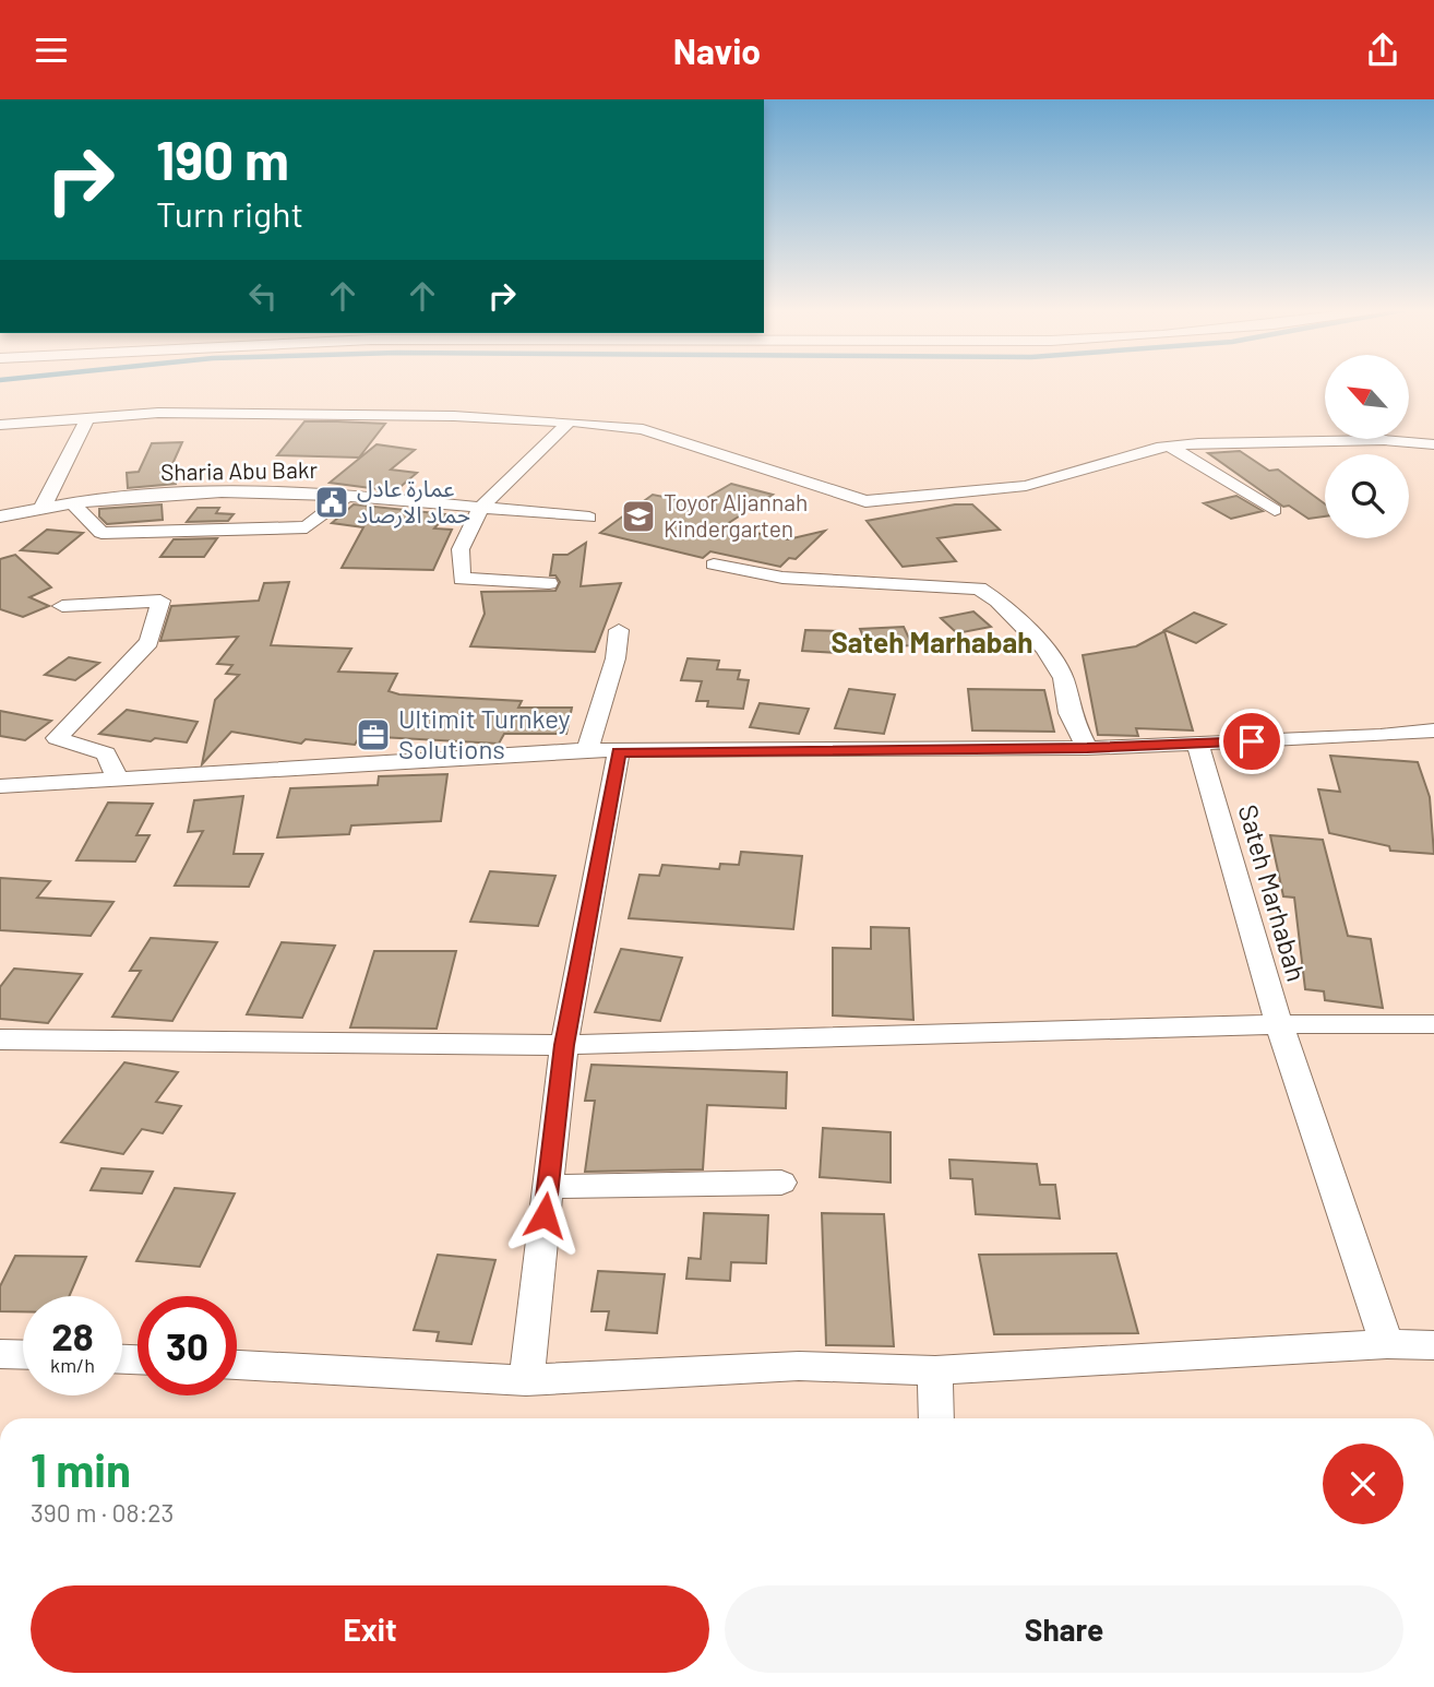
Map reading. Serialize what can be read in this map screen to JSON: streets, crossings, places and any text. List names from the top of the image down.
{
  "streets": {
    "street": ["Sharia Abu Bakr", "Sateh Marhabah"]
  },
  "districts": ["Sateh Marhabah"],
  "places": {
    "public building": ["عمارة عادل حماد الارصاد"],
    "school or university": ["Toyor Aljannah Kindergarten"],
    "office": ["Ultimit Turnkey Solutions"]
  },
  "north": "top left",
  "page": {
    "header": "Navio",
    "turn": ["190 m", "Turn right"],
    "speed": "28 km/h",
    "limit": "30",
    "heading": ["1 min", "390 m · 08:23"],
    "buttons": ["Exit", "Share"]
  }
}
